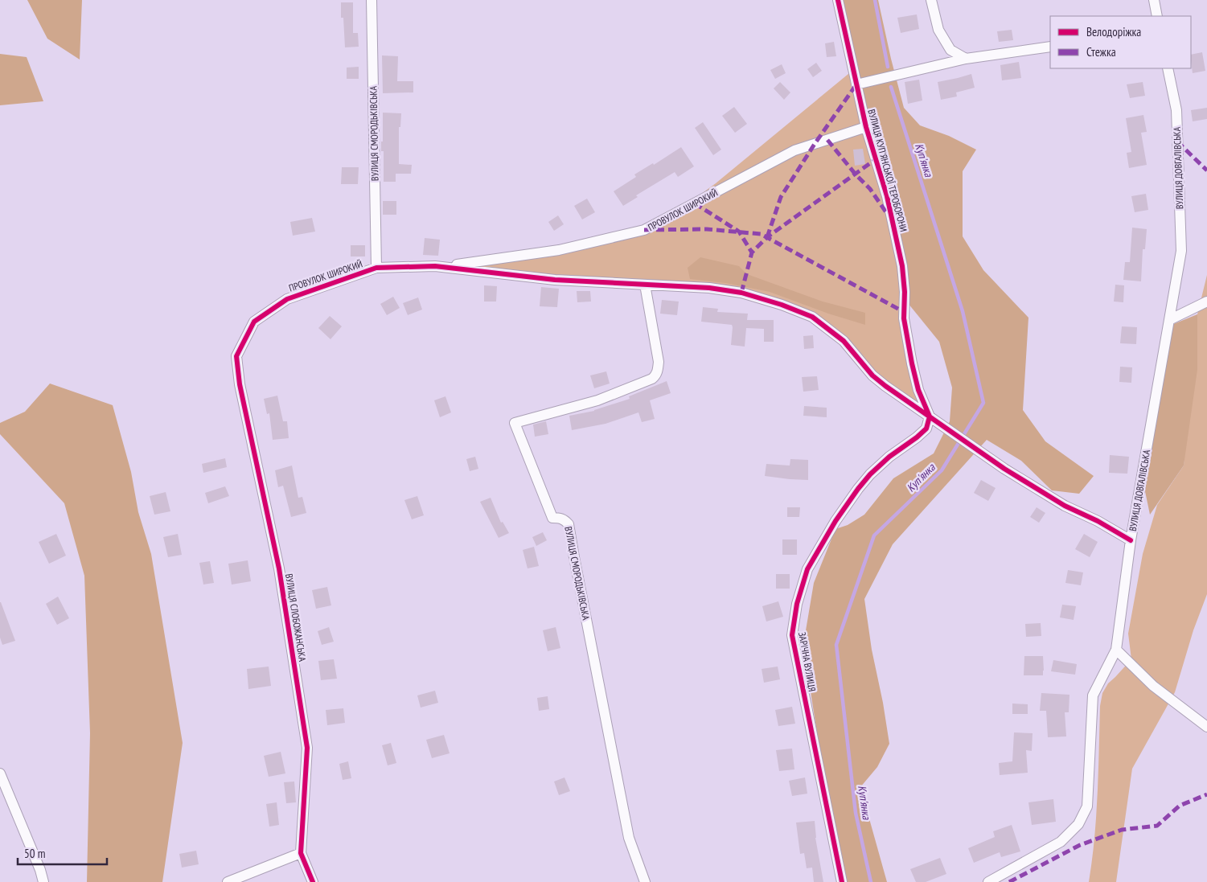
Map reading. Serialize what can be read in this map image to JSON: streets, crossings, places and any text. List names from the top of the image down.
{
  "streets": {
    "street": [
      "ВУЛИЦЯ СМОРОДЬКІВСЬКА",
      "ВУЛИЦЯ ДОВГАЛІВСЬКА",
      "ВУЛИЦЯ КУП'ЯНСЬКОЇ ТЕРОБОРОНИ",
      "ПРОВУЛОК ШИРОКИЙ",
      "ВУЛИЦЯ СЛОБОЖАНСЬКА",
      "ЗАРІЧНА ВУЛИЦЯ"
    ]
  },
  "crossings": [
    ["ВУЛИЦЯ СМОРОДЬКІВСЬКА", "ПРОВУЛОК ШИРОКИЙ"],
    ["ВУЛИЦЯ КУП'ЯНСЬКОЇ ТЕРОБОРОНИ", "ПРОВУЛОК ШИРОКИЙ"],
    ["ВУЛИЦЯ КУП'ЯНСЬКОЇ ТЕРОБОРОНИ", "ЗАРІЧНА ВУЛИЦЯ"],
    ["ПРОВУЛОК ШИРОКИЙ", "ВУЛИЦЯ СЛОБОЖАНСЬКА"]
  ],
  "water": ["Куп'янка"],
  "legend": ["Велодоріжка", "Стежка"],
  "scale_bar": "50 m"
}
